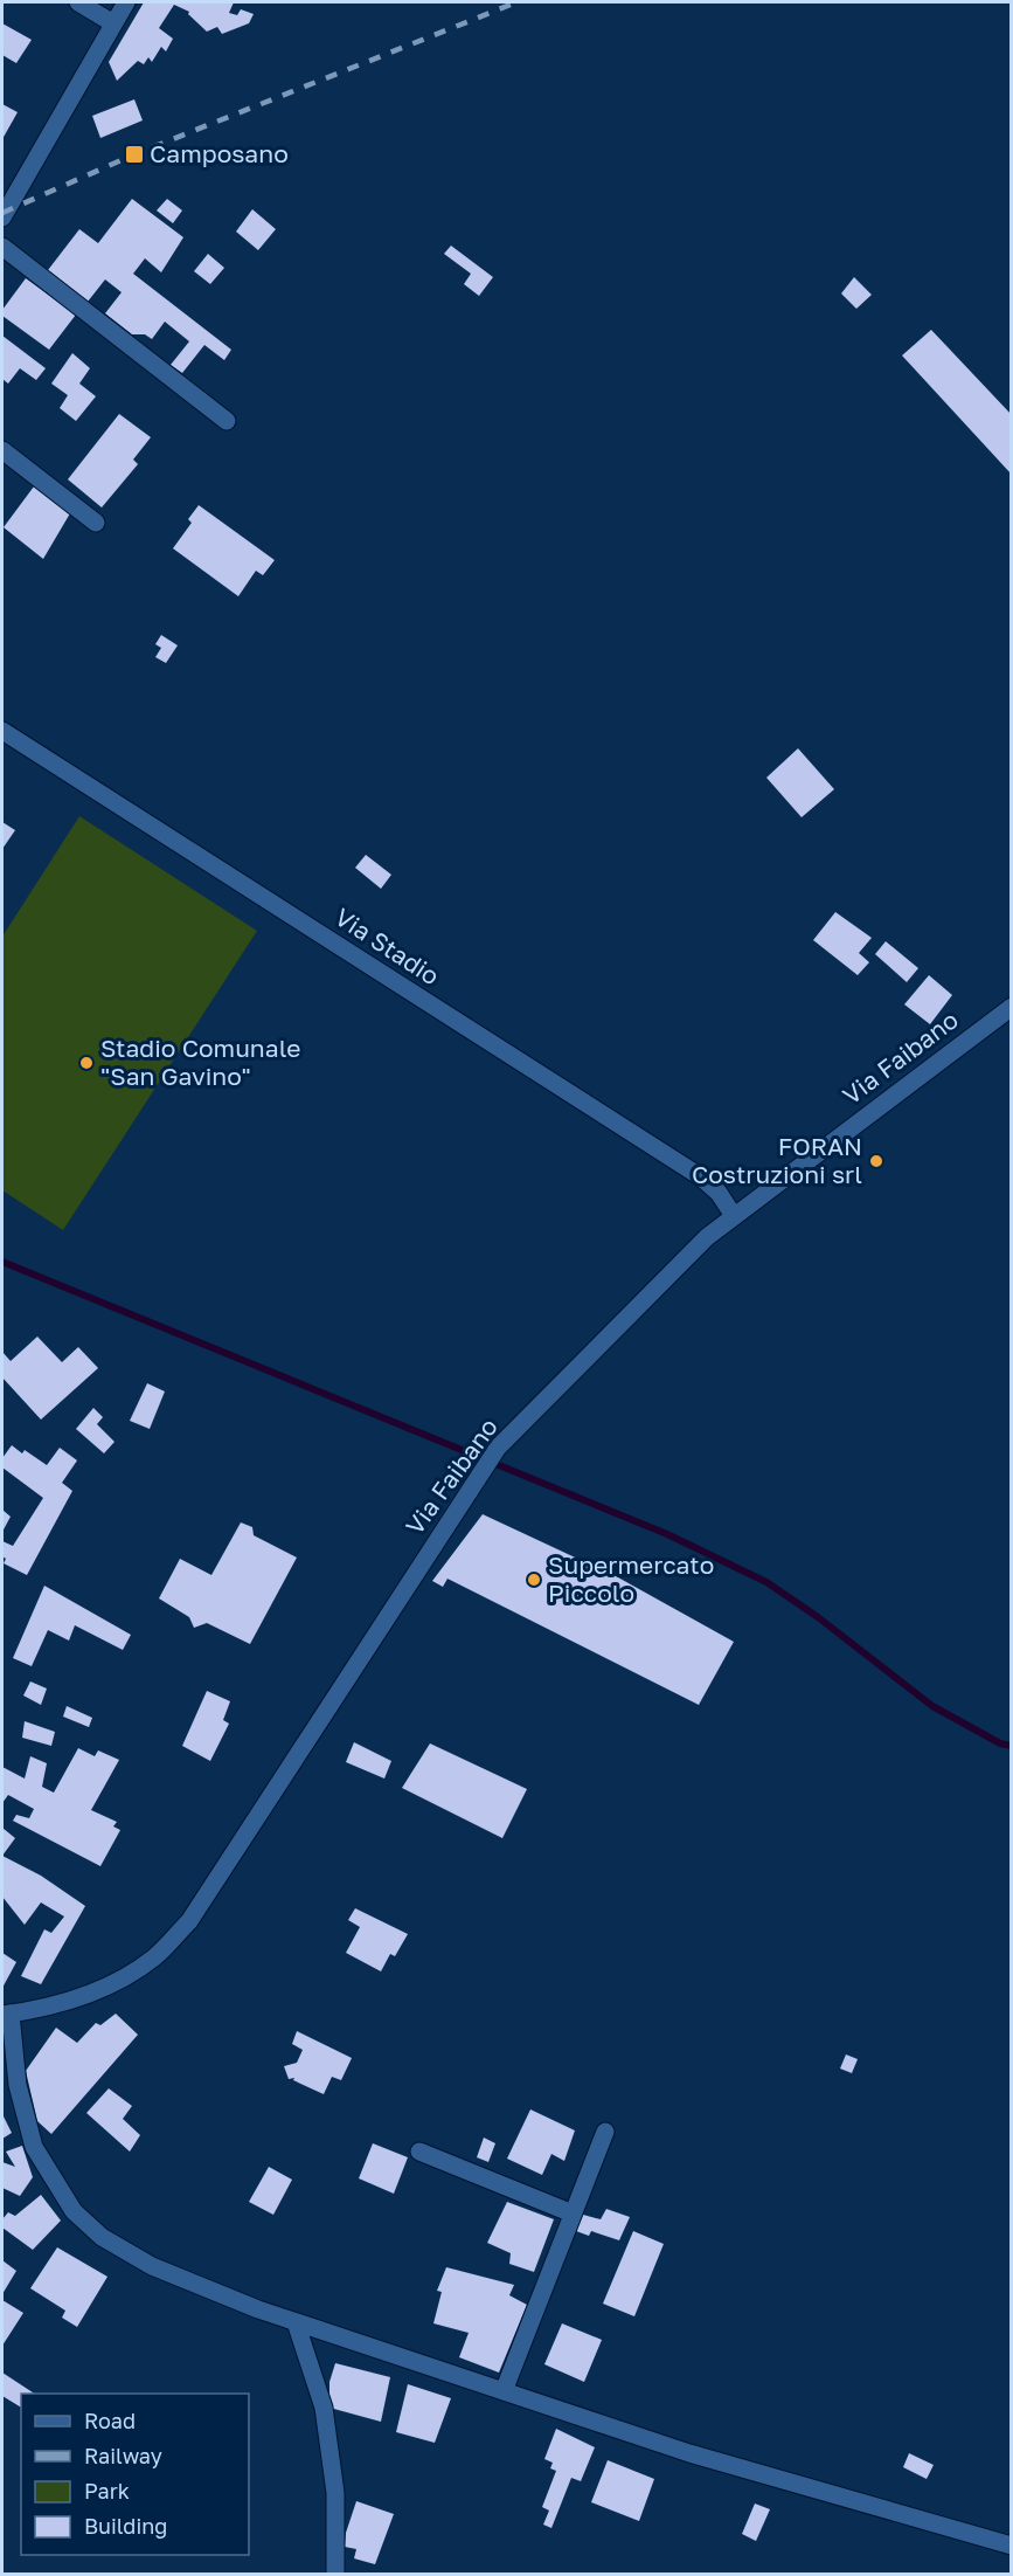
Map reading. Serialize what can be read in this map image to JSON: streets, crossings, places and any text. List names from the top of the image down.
{
  "streets": {
    "street": ["Via Stadio", "Via Faibano"]
  },
  "crossings": [
    ["Via Stadio", "Via Faibano"]
  ],
  "places": {
    "transit": ["Camposano"],
    "other": ["Stadio Comunale \"San Gavino\"", "FORAN Costruzioni srl", "Supermercato Piccolo"]
  },
  "legend": [
    "Road",
    "Railway",
    "Park",
    "Building"
  ]
}
